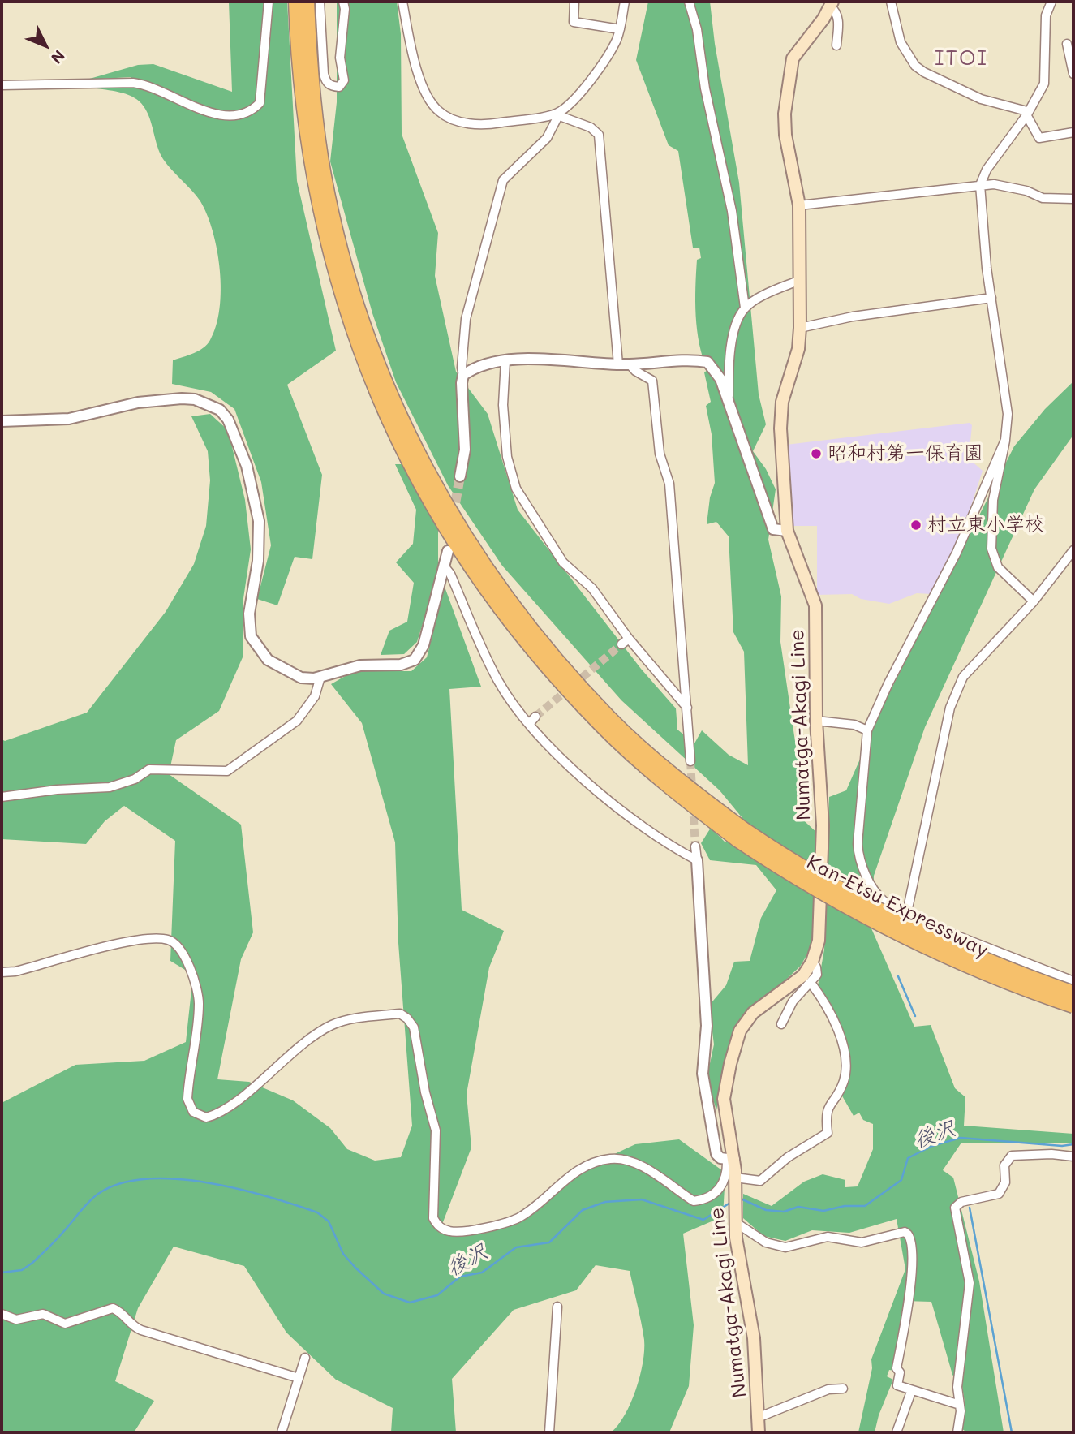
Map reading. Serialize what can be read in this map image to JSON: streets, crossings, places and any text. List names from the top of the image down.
{
  "streets": {
    "highway": ["Kan-Etsu Expressway"],
    "main road": ["Numatga-Akagi Line"]
  },
  "districts": ["ITOI"],
  "water": ["後沢"],
  "places": ["昭和村第一保育園", "村立東小学校"],
  "north": "bottom right"
}
